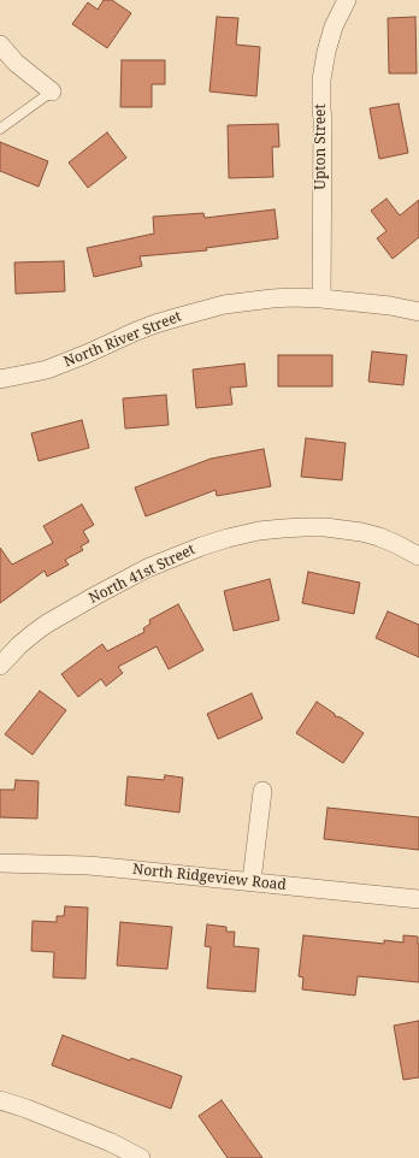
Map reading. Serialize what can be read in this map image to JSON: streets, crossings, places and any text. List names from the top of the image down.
{
  "streets": {
    "street": [
      "Upton Street",
      "North River Street",
      "North 41st Street",
      "North Ridgeview Road"
    ]
  },
  "crossings": [
    ["Upton Street", "North River Street"]
  ]
}
